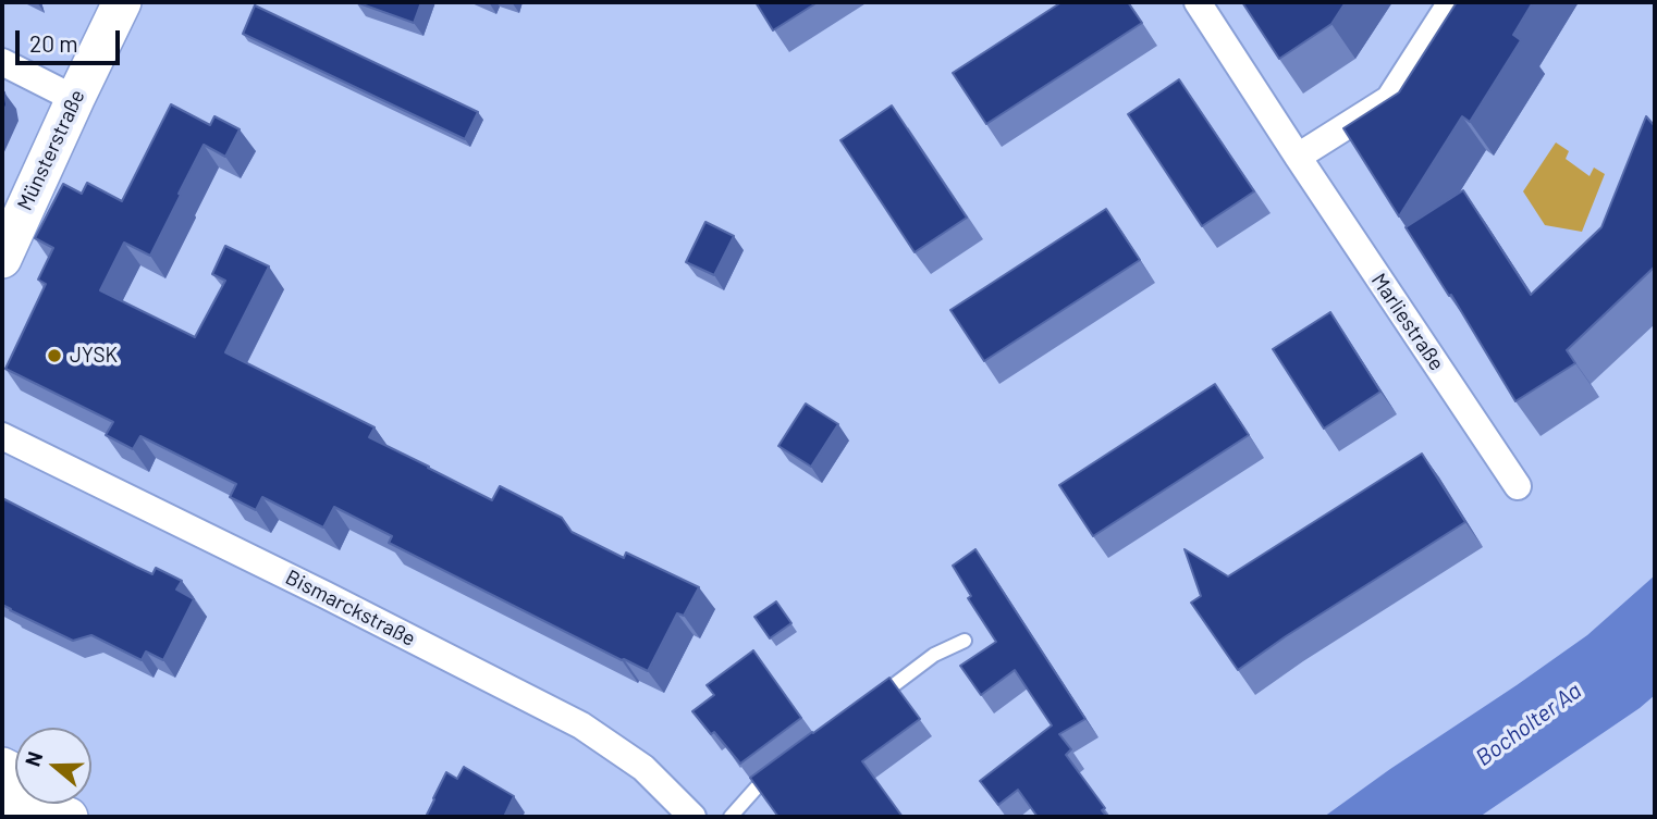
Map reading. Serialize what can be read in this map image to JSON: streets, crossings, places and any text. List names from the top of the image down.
{
  "streets": {
    "main road": ["Münsterstraße"],
    "street": ["Marliestraße", "Bismarckstraße"]
  },
  "water": ["Bocholter Aa"],
  "places": ["JYSK"],
  "scale_bar": "20 m",
  "north": "left"
}
